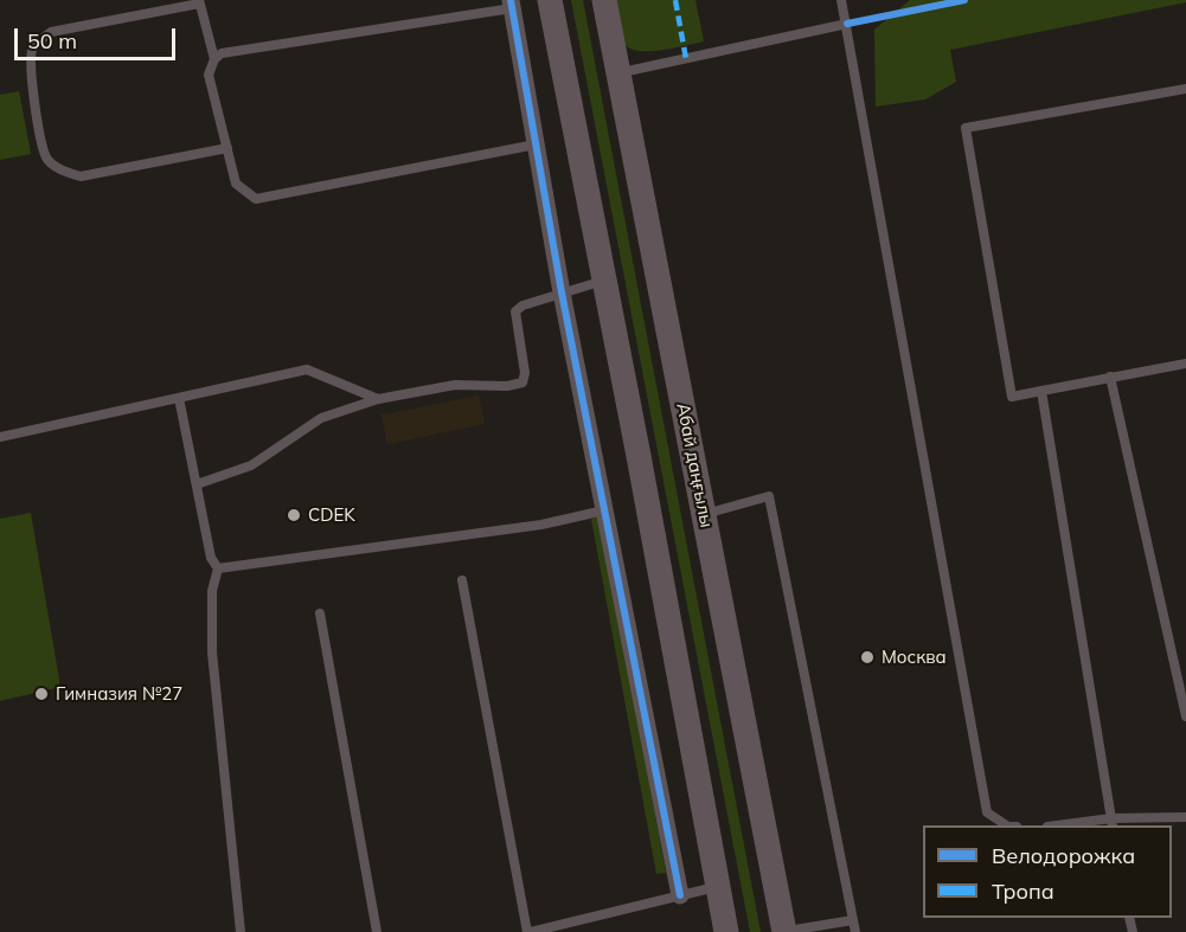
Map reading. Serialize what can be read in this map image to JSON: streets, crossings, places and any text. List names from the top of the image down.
{
  "streets": {
    "main road": ["Абай даңғылы"]
  },
  "places": ["CDEK", "Москва", "Гимназия №27"],
  "legend": ["Велодорожка", "Тропа"],
  "scale_bar": "50 m"
}
